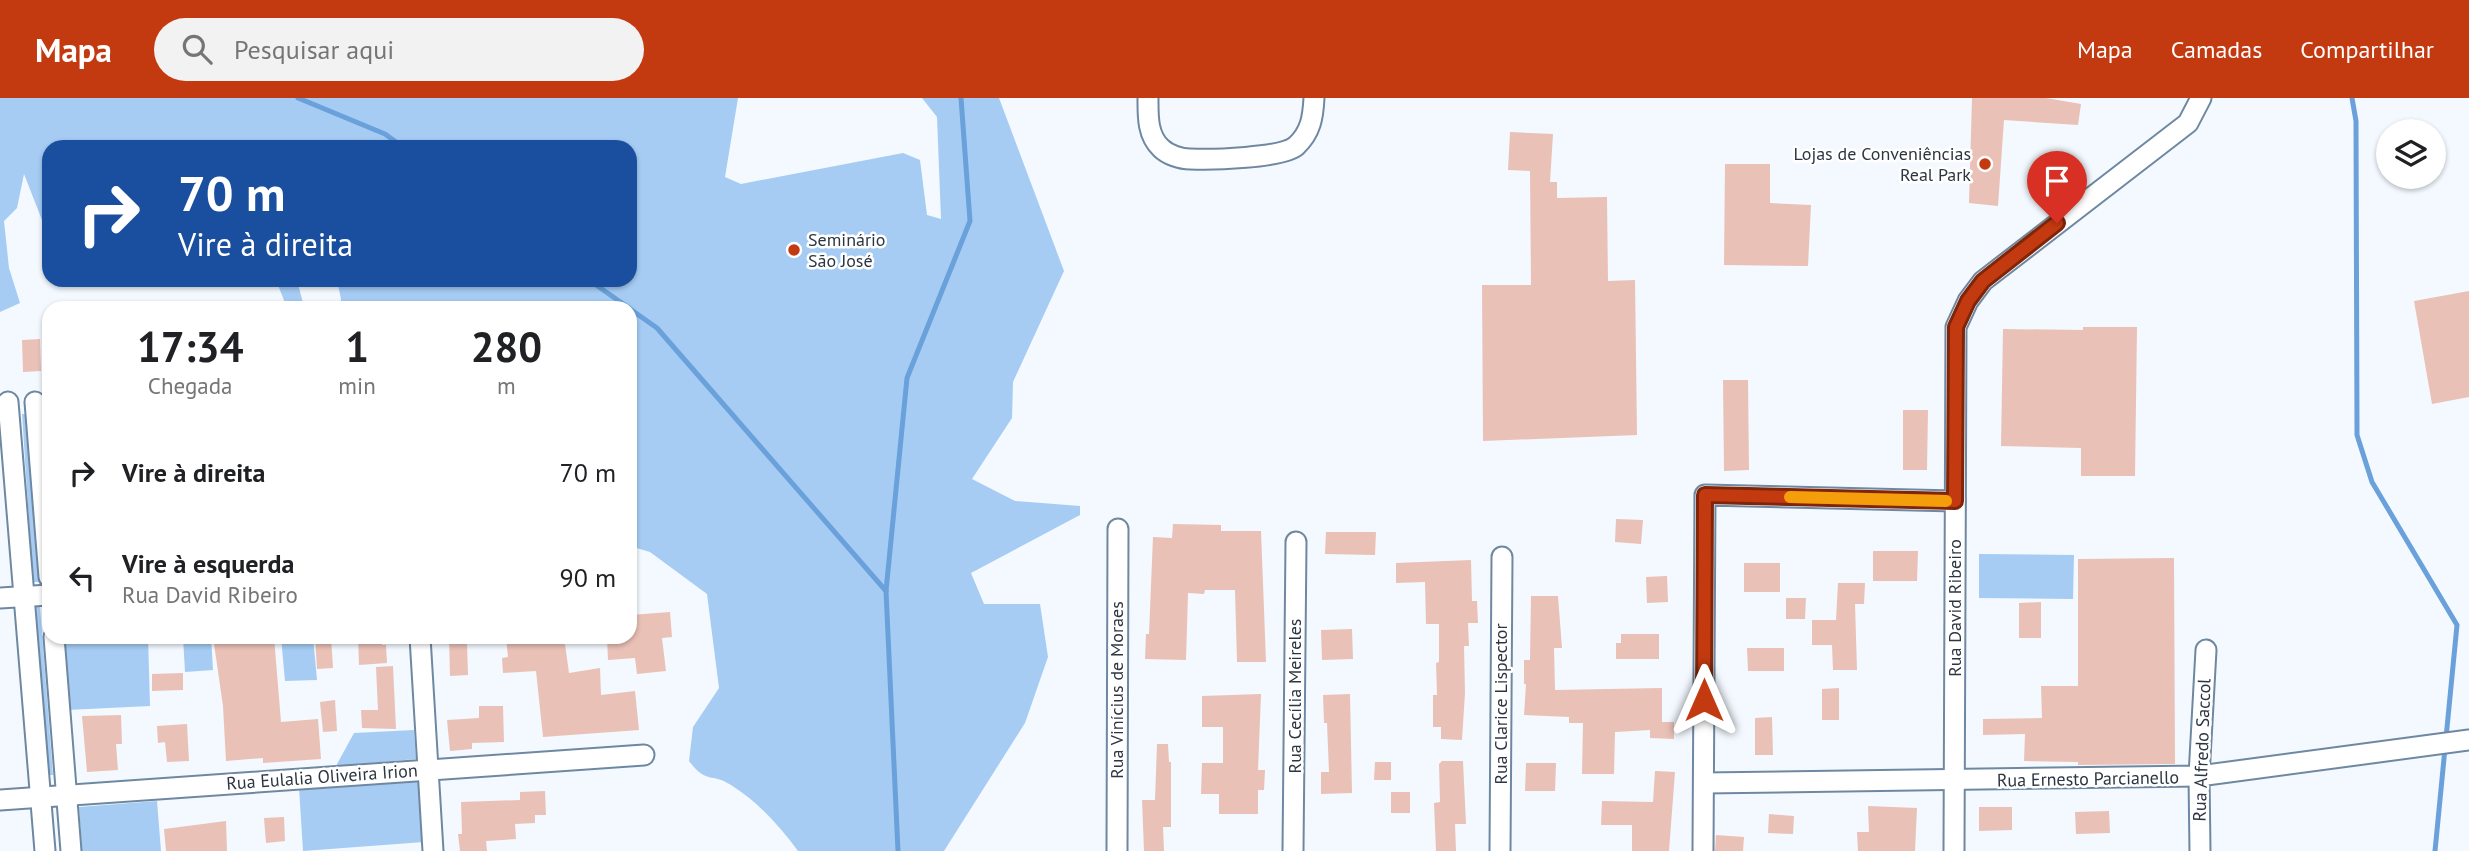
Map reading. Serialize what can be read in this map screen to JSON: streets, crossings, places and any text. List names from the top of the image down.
{
  "streets": {
    "street": [
      "Rua David Ribeiro",
      "Rua Vinícius de Moraes",
      "Rua Cecília Meireles",
      "Rua Clarice Lispector",
      "Rua Alfredo Saccol",
      "Rua Eulalia Oliveira Irion",
      "Rua Ernesto Parcianello"
    ]
  },
  "crossings": [
    ["Rua David Ribeiro", "Rua Ernesto Parcianello"],
    ["Rua Alfredo Saccol", "Rua Ernesto Parcianello"]
  ],
  "places": ["Lojas de Conveniências Real Park", "Seminário São José"],
  "page": {
    "header": "Mapa",
    "search": "Pesquisar aqui",
    "nav": ["Mapa", "Camadas", "Compartilhar"],
    "turn": ["70 m", "Vire à direita"],
    "eta": [
      "17:34",
      "Chegada",
      "1",
      "min",
      "280",
      "m"
    ],
    "list": [
      {
        "name": "Vire à direita",
        "value": "70 m"
      },
      {
        "name": "Vire à esquerda",
        "note": "Rua David Ribeiro",
        "value": "90 m"
      }
    ]
  }
}
